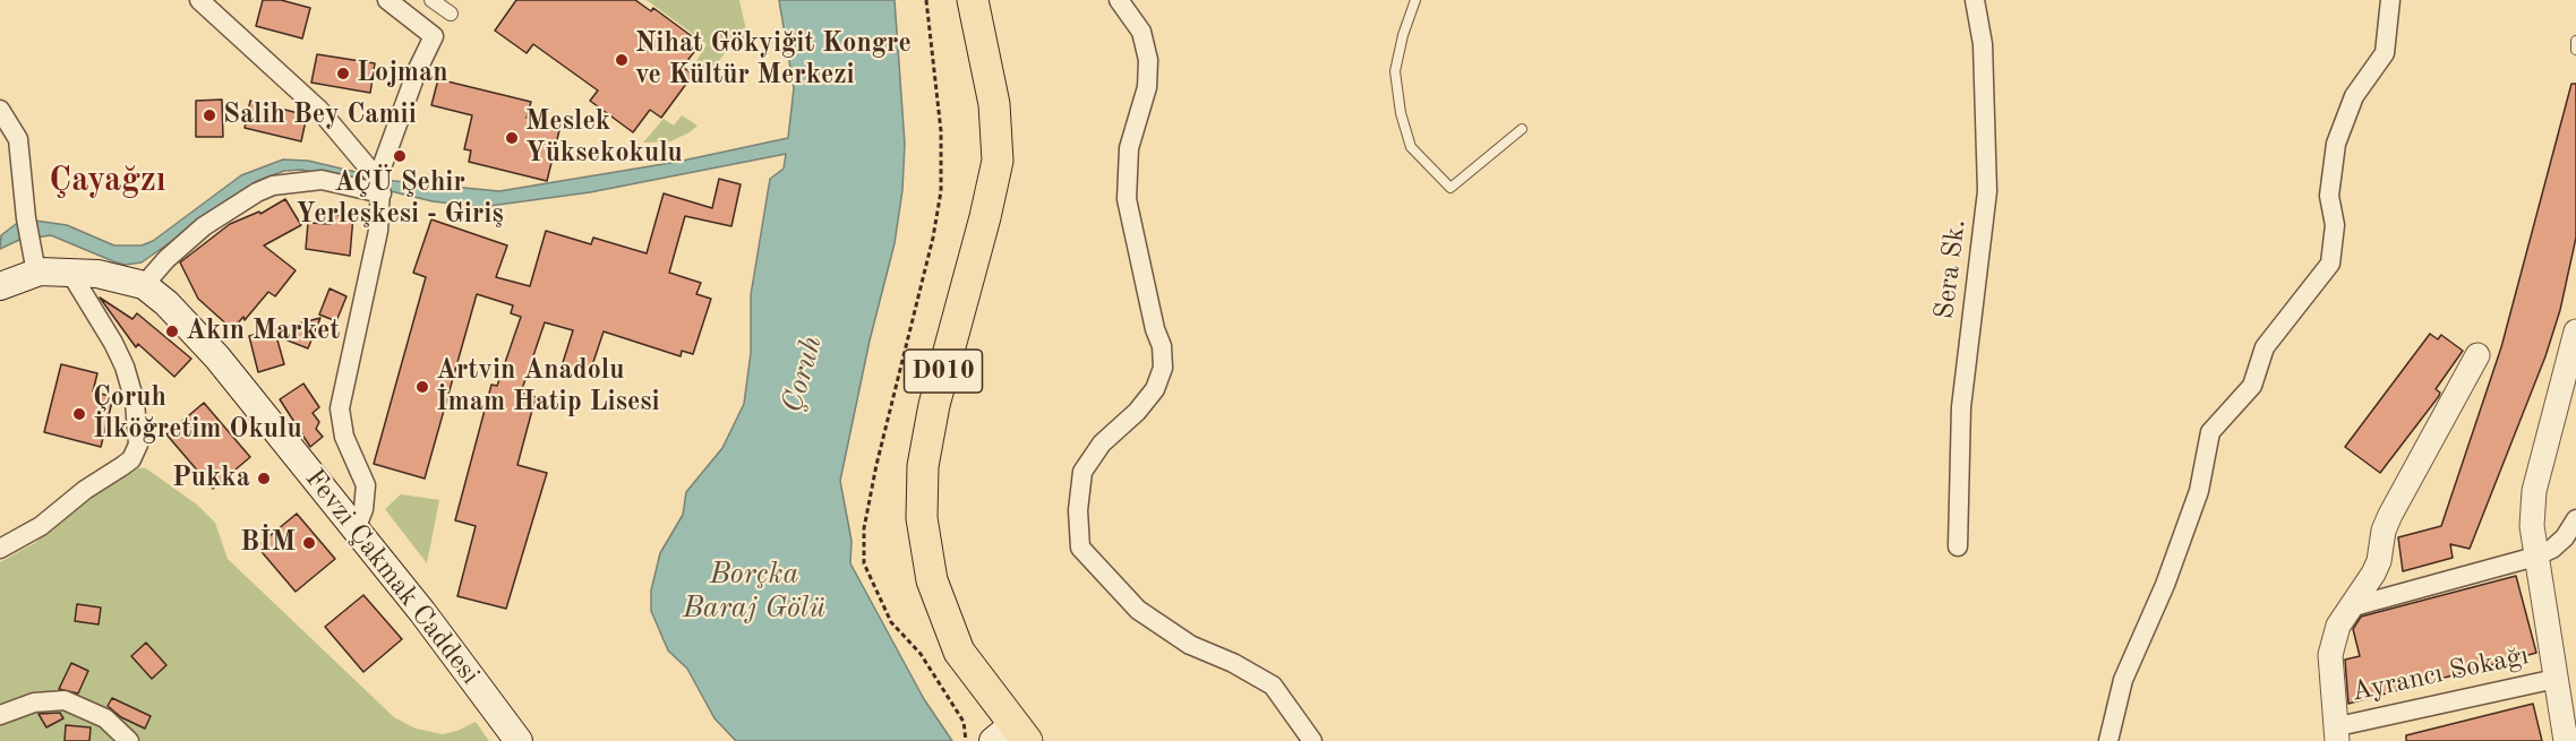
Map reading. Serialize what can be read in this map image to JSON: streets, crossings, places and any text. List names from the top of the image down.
{
  "streets": {
    "main road": ["D010", "Fevzi Çakmak Caddesi"],
    "street": ["Sera Sk.", "Ayrancı Sokağı"]
  },
  "districts": ["Çayağzı"],
  "water": ["Çoruh", "Borçka Baraj Gölü"],
  "places": [
    "Nihat Gökyiğit Kongre ve Kültür Merkezi",
    "Lojman",
    "Salih Bey Camii",
    "Meslek Yüksekokulu",
    "AÇÜ Şehir Yerleşkesi - Giriş",
    "Akın Market",
    "Artvin Anadolu İmam Hatip Lisesi",
    "Çoruh İlköğretim Okulu",
    "Pukka",
    "BİM"
  ]
}
